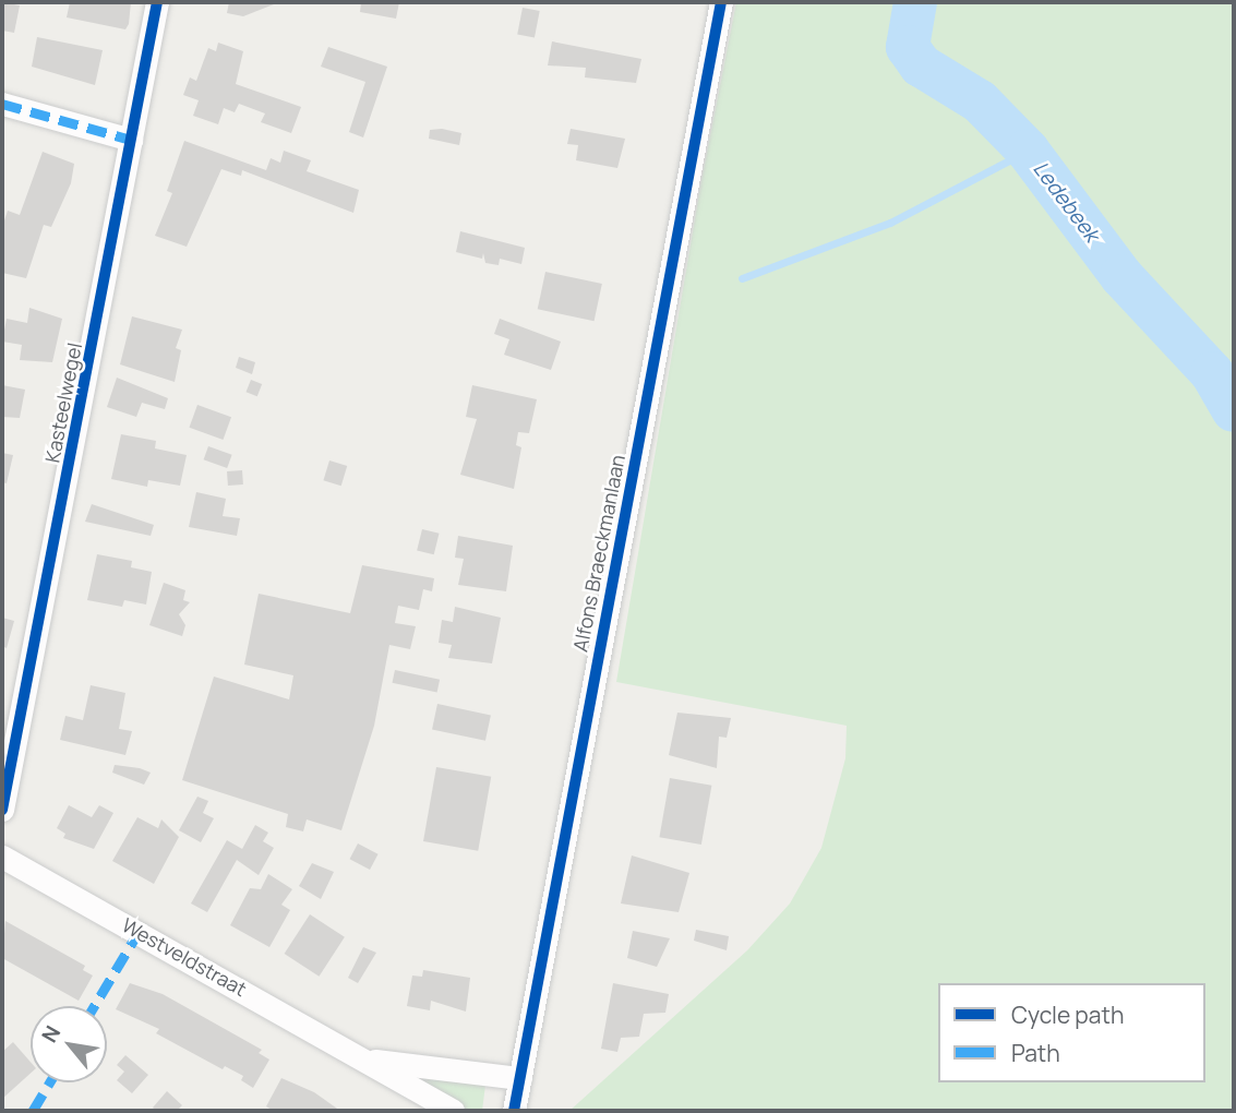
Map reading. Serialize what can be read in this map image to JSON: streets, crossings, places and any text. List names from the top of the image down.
{
  "streets": {
    "street": ["Kasteelwegel", "Alfons Braeckmanlaan", "Westveldstraat"]
  },
  "crossings": [
    ["Alfons Braeckmanlaan", "Westveldstraat"]
  ],
  "water": ["Ledebeek"],
  "legend": ["Cycle path", "Path"],
  "north": "top left"
}
